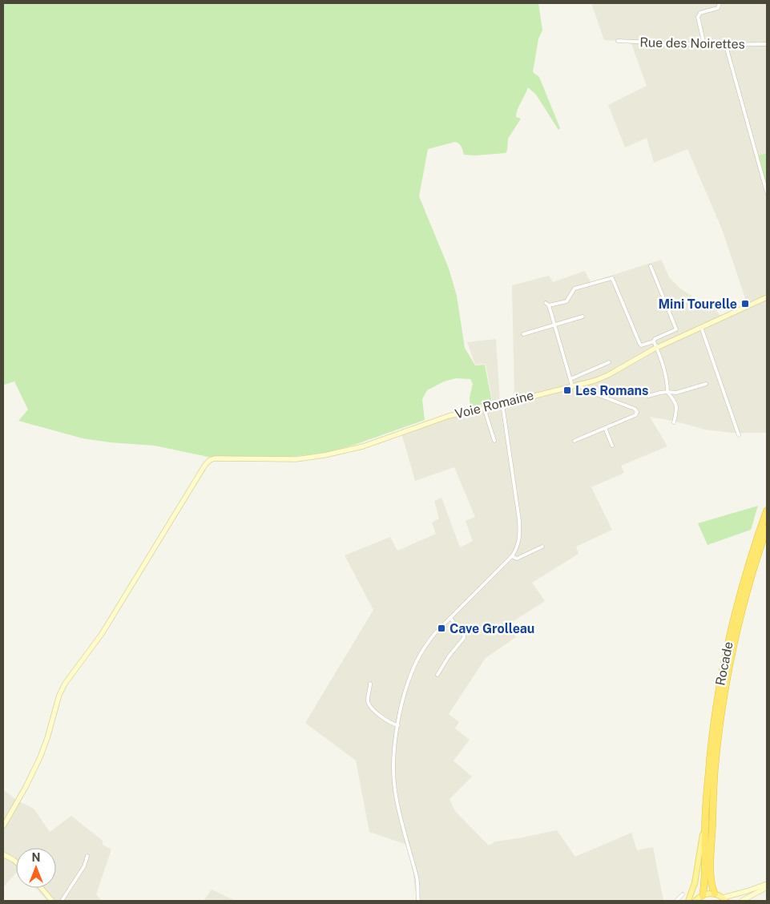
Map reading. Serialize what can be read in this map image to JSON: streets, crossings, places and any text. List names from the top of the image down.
{
  "streets": {
    "highway": ["Rocade"],
    "street": ["Rue des Noirettes", "Voie Romaine"]
  },
  "places": {
    "transit": ["Mini Tourelle", "Les Romans", "Cave Grolleau"]
  },
  "north": "top"
}
